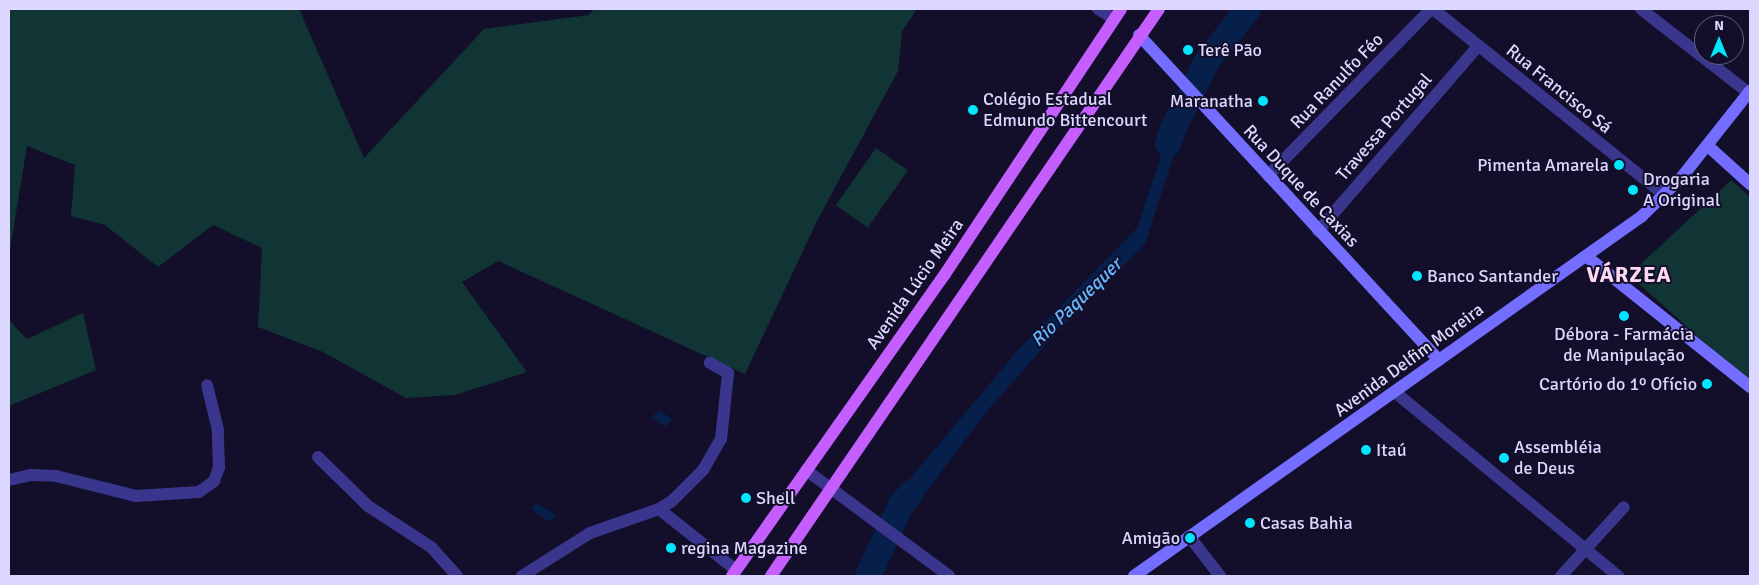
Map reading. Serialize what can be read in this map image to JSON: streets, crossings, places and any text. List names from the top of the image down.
{
  "streets": {
    "main road": ["Rua Duque de Caxias", "Avenida Lúcio Meira", "Avenida Delfim Moreira"],
    "street": ["Rua Ranulfo Féo", "Rua Francisco Sá", "Travessa Portugal"]
  },
  "crossings": [
    ["Rua Ranulfo Féo", "Rua Francisco Sá"],
    ["Rua Ranulfo Féo", "Rua Duque de Caxias"],
    ["Rua Francisco Sá", "Travessa Portugal"],
    ["Rua Francisco Sá", "Avenida Delfim Moreira"],
    ["Travessa Portugal", "Rua Duque de Caxias"],
    ["Rua Duque de Caxias", "Avenida Delfim Moreira"]
  ],
  "districts": ["VÁRZEA"],
  "water": ["Rio Paquequer"],
  "places": [
    "Terê Pão",
    "Maranatha",
    "Colégio Estadual Edmundo Bittencourt",
    "Pimenta Amarela",
    "Drogaria A Original",
    "Banco Santander",
    "Débora - Farmácia de Manipulação",
    "Cartório do 1º Ofício",
    "Itaú",
    "Assembléia de Deus",
    "Shell",
    "Casas Bahia",
    "Amigão",
    "regina Magazine"
  ],
  "north": "top"
}
